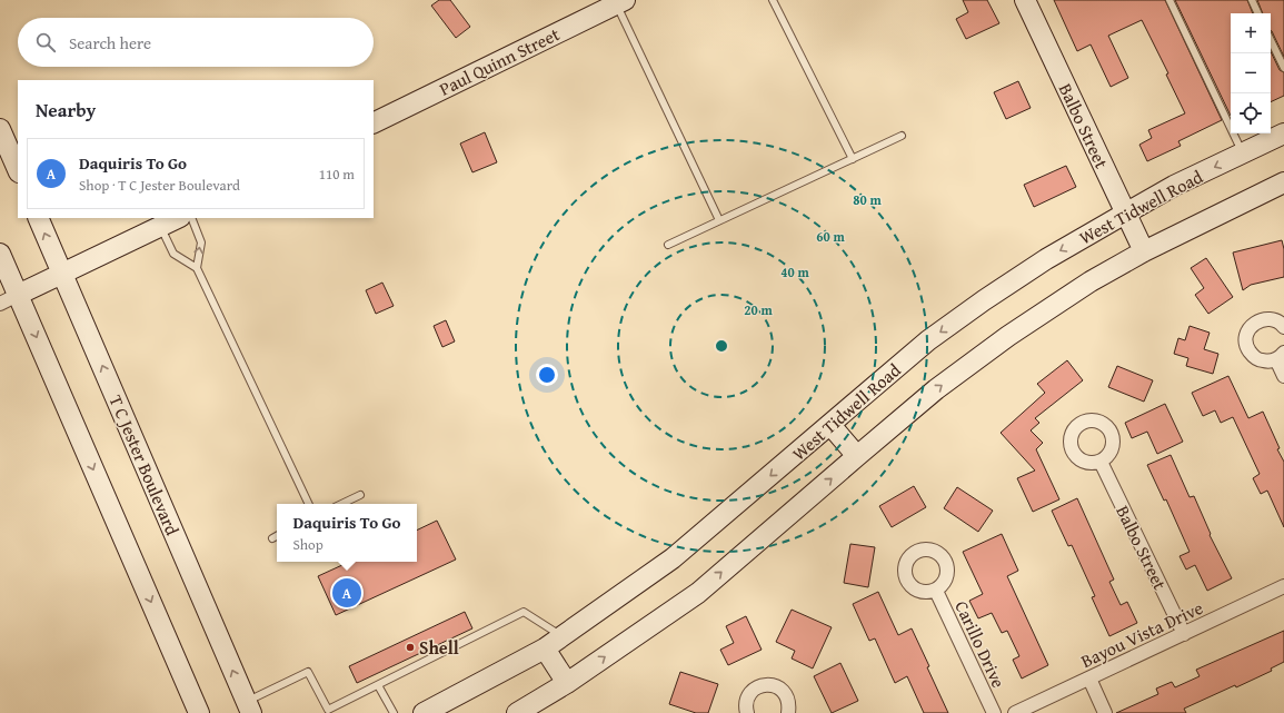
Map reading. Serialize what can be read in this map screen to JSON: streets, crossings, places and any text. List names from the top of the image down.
{
  "streets": {
    "main road": [
      "Paul Quinn Street",
      "Balbo Street",
      "West Tidwell Road",
      "T C Jester Boulevard"
    ],
    "street": ["Bayou Vista Drive", "Carillo Drive"]
  },
  "crossings": [
    ["Balbo Street", "West Tidwell Road"],
    ["Balbo Street", "Bayou Vista Drive"]
  ],
  "places": ["Shell"],
  "page": {
    "map_buttons": ["+", "−"],
    "search": "Search here",
    "heading": "Nearby",
    "list": [
      {
        "mark": "A",
        "name": "Daquiris To Go",
        "note": "Shop · T C Jester Boulevard",
        "value": "110 m"
      }
    ],
    "popup": ["Daquiris To Go", "Shop"],
    "pins": "A"
  },
  "rings": [
    "80 m",
    "60 m",
    "40 m",
    "20 m"
  ]
}
